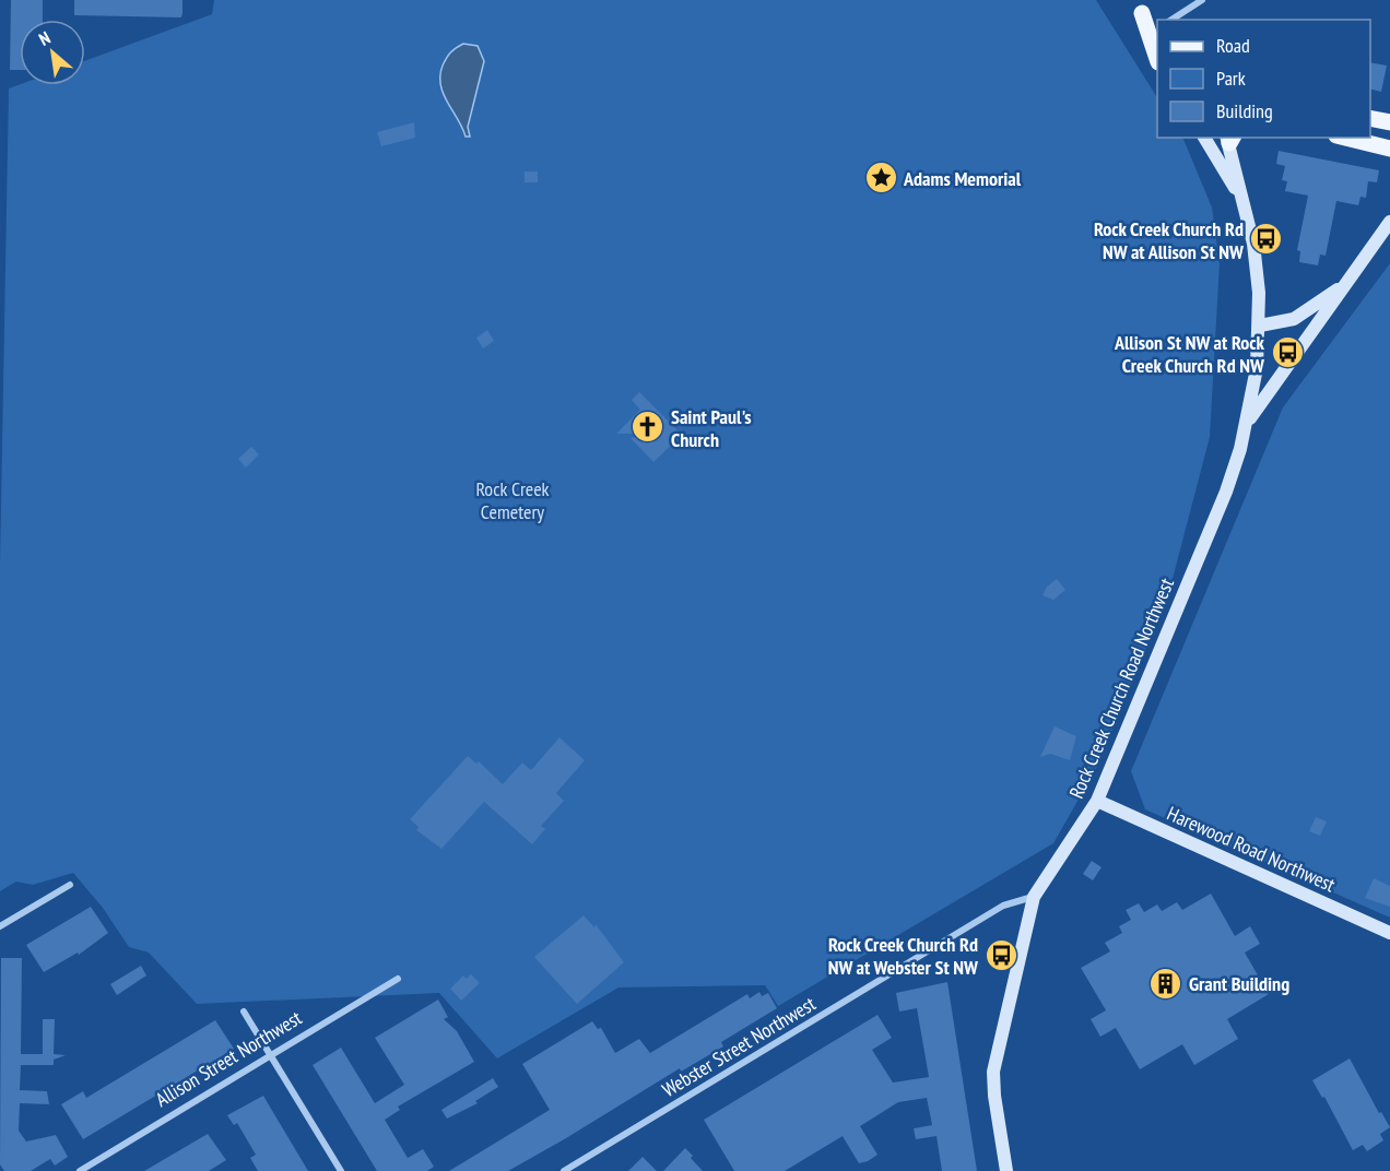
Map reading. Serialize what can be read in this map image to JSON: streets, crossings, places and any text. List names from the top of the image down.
{
  "streets": {
    "street": [
      "Rock Creek Church Road Northwest",
      "Harewood Road Northwest",
      "Webster Street Northwest",
      "Allison Street Northwest"
    ]
  },
  "crossings": [
    ["Rock Creek Church Road Northwest", "Harewood Road Northwest"],
    ["Rock Creek Church Road Northwest", "Webster Street Northwest"]
  ],
  "parks": ["Rock Creek Cemetery"],
  "places": {
    "place": ["Adams Memorial"],
    "bus stop": ["Rock Creek Church Rd NW at Allison St NW", "Allison St NW at Rock Creek Church Rd NW", "Rock Creek Church Rd NW at Webster St NW"],
    "church": ["Saint Paul's Church"],
    "building": ["Grant Building"]
  },
  "legend": ["Road", "Park", "Building"],
  "north": "top left"
}
